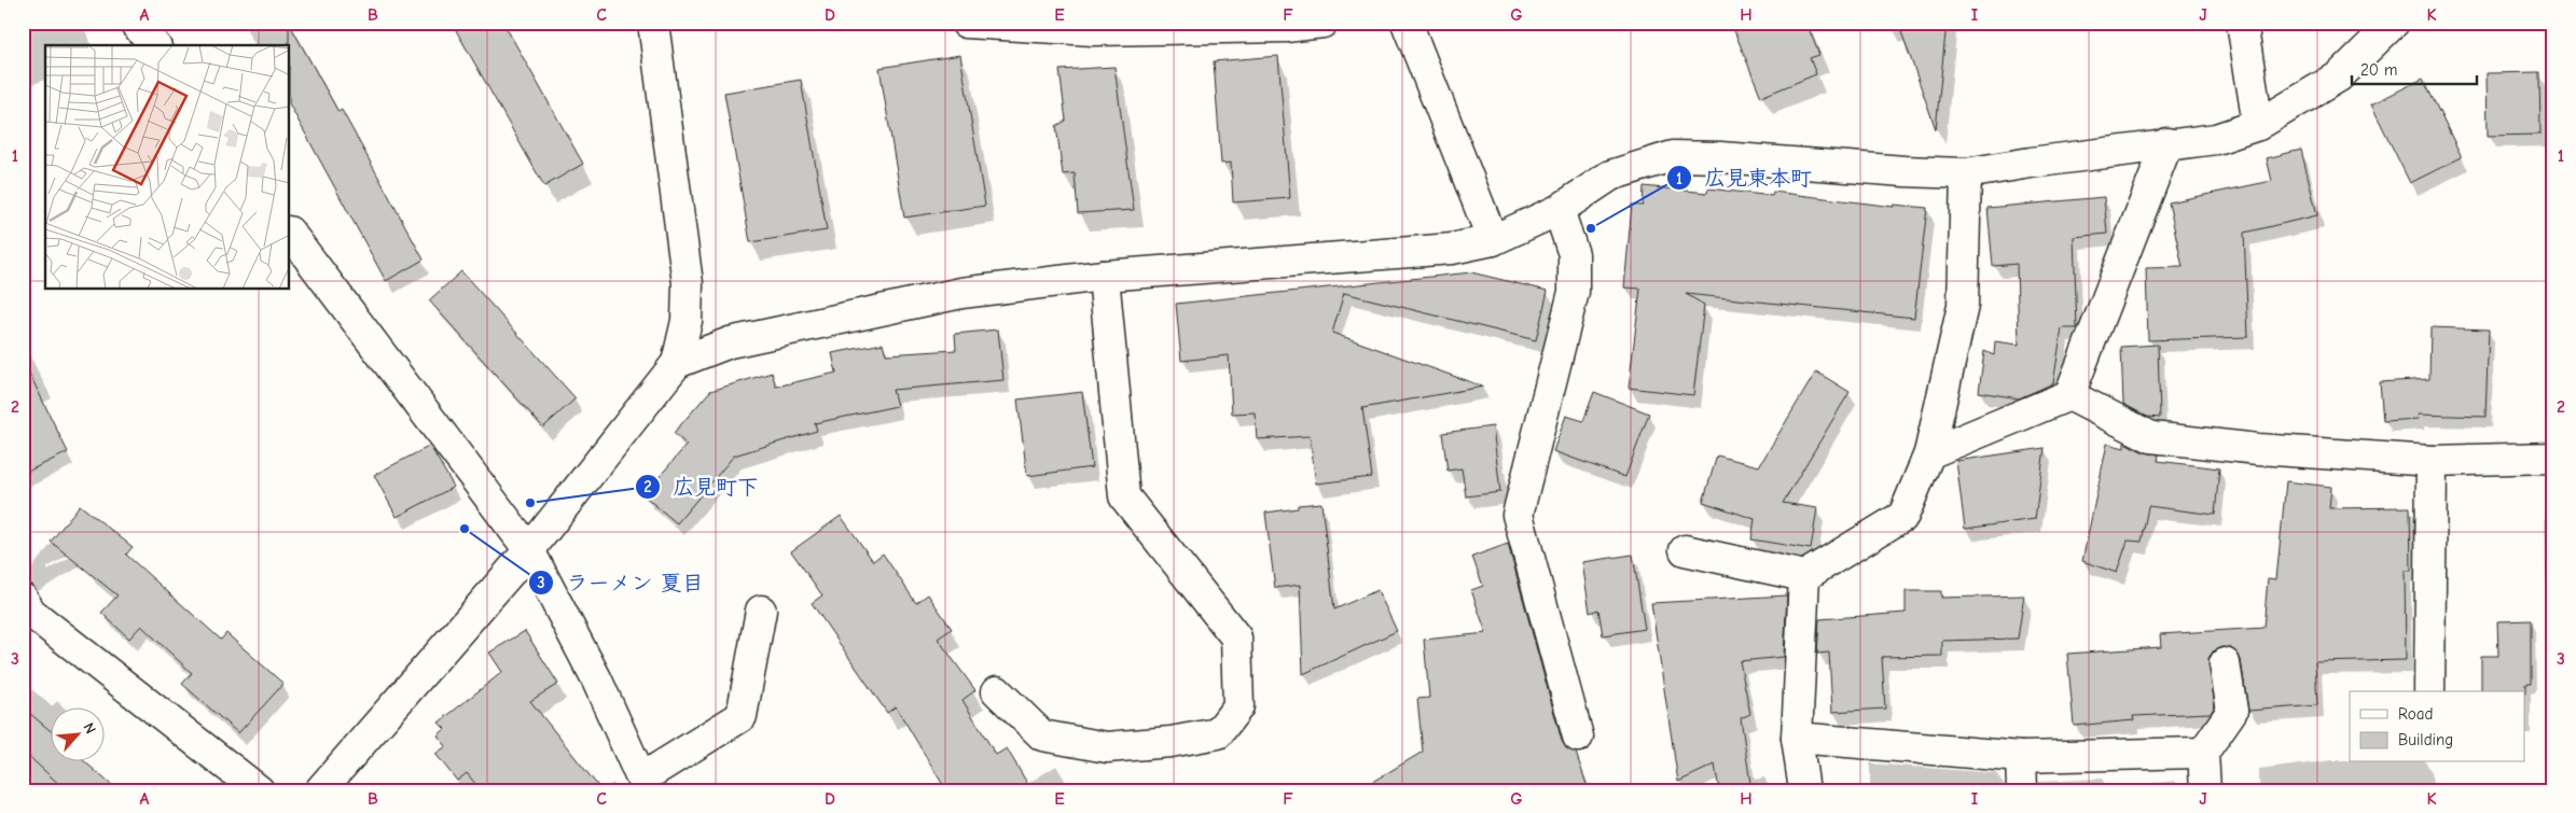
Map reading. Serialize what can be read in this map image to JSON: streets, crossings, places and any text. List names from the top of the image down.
{
  "places": ["広見東本町", "広見町下", "ラーメン 夏目"],
  "legend": ["Road", "Building"],
  "scale_bar": "20 m",
  "north": "top right",
  "grid": {
    "columns": [
      "A",
      "B",
      "C",
      "D",
      "E",
      "F",
      "G",
      "H",
      "I",
      "J",
      "K"
    ],
    "rows": ["1", "2", "3"]
  }
}
